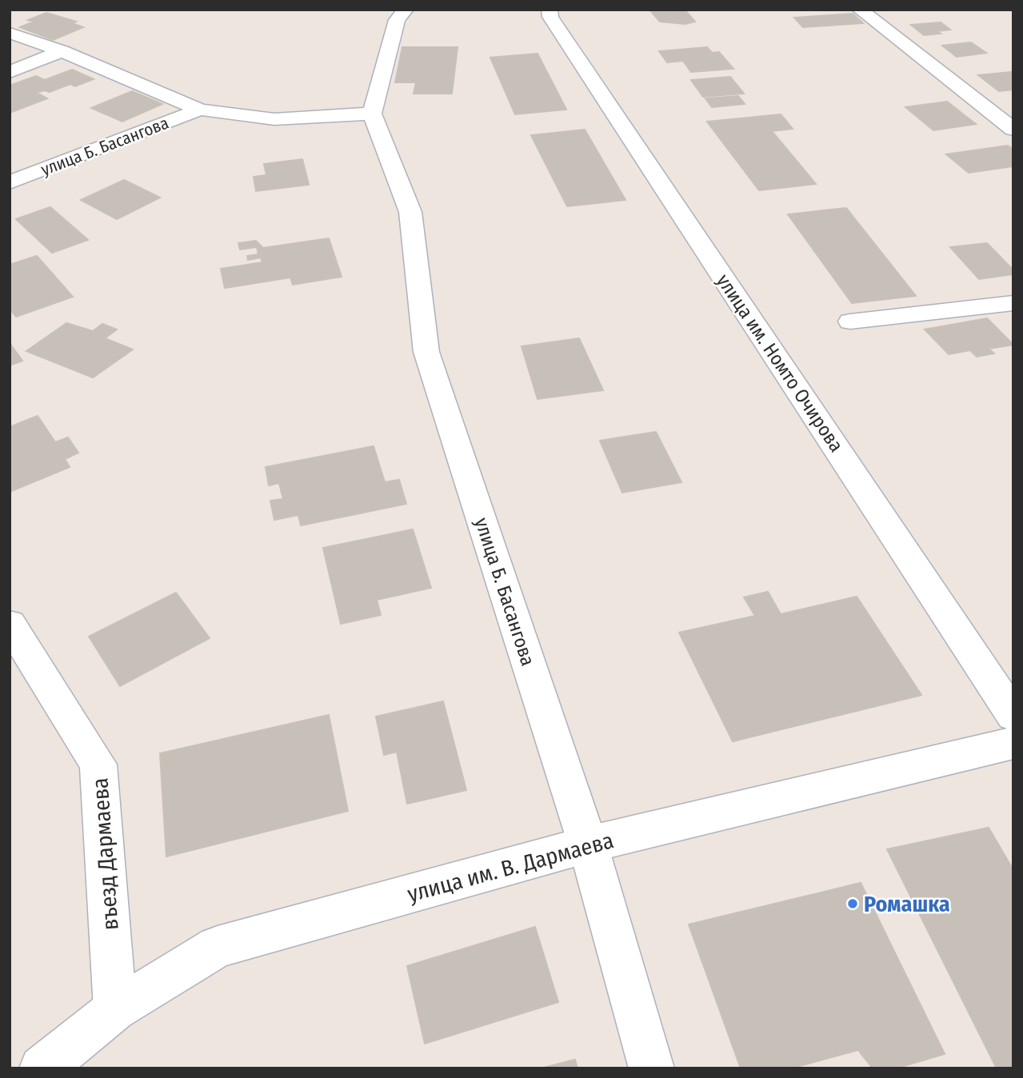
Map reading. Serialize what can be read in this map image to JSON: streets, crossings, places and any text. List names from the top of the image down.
{
  "streets": {
    "street": [
      "улица Б. Басангова",
      "улица им. Номто Очирова",
      "въезд Дармаева",
      "улица им. В. Дармаева"
    ]
  },
  "crossings": [
    ["улица Б. Басангова", "улица им. В. Дармаева"],
    ["въезд Дармаева", "улица им. В. Дармаева"]
  ],
  "places": ["Ромашка"]
}
